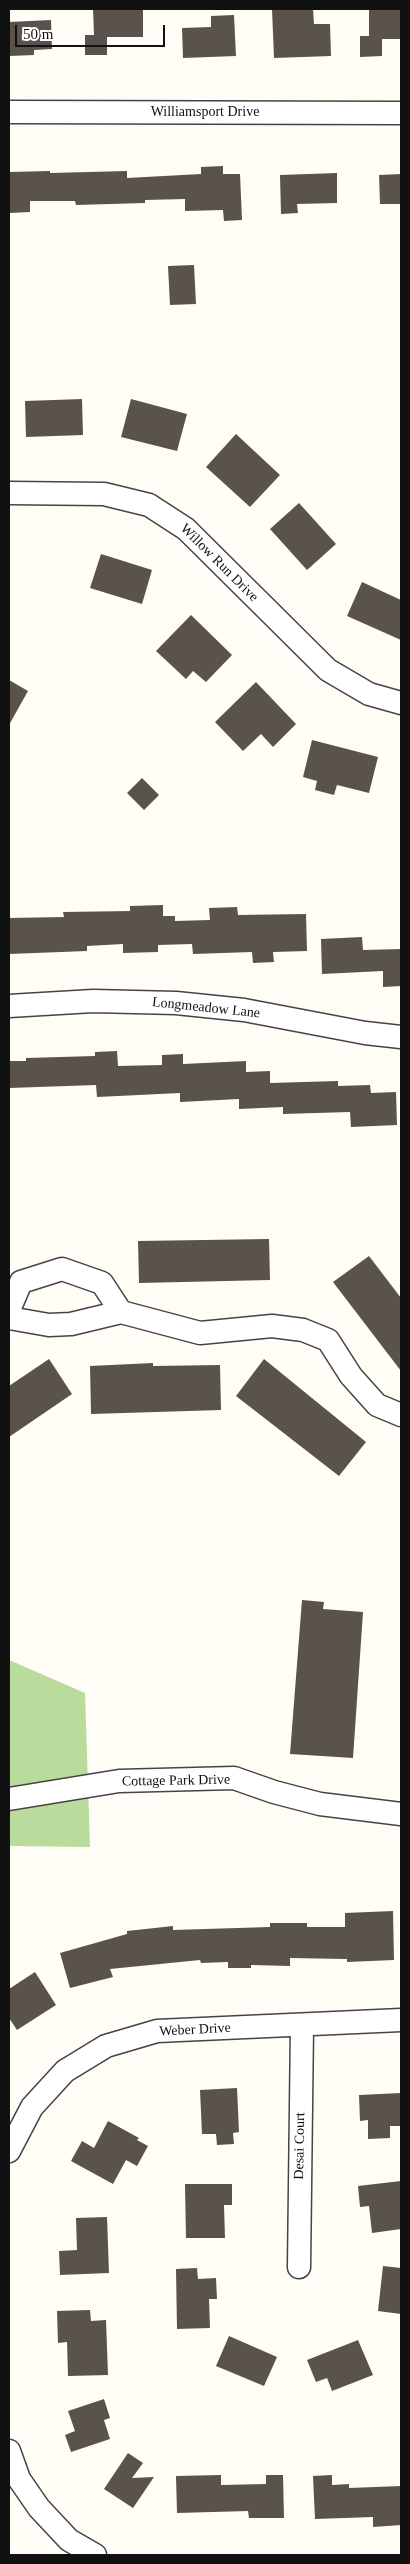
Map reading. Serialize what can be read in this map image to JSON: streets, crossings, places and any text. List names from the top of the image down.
{
  "streets": {
    "street": [
      "Williamsport Drive",
      "Willow Run Drive",
      "Longmeadow Lane",
      "Cottage Park Drive",
      "Weber Drive",
      "Desai Court"
    ]
  },
  "crossings": [
    ["Weber Drive", "Desai Court"]
  ],
  "scale_bar": "50 m"
}
